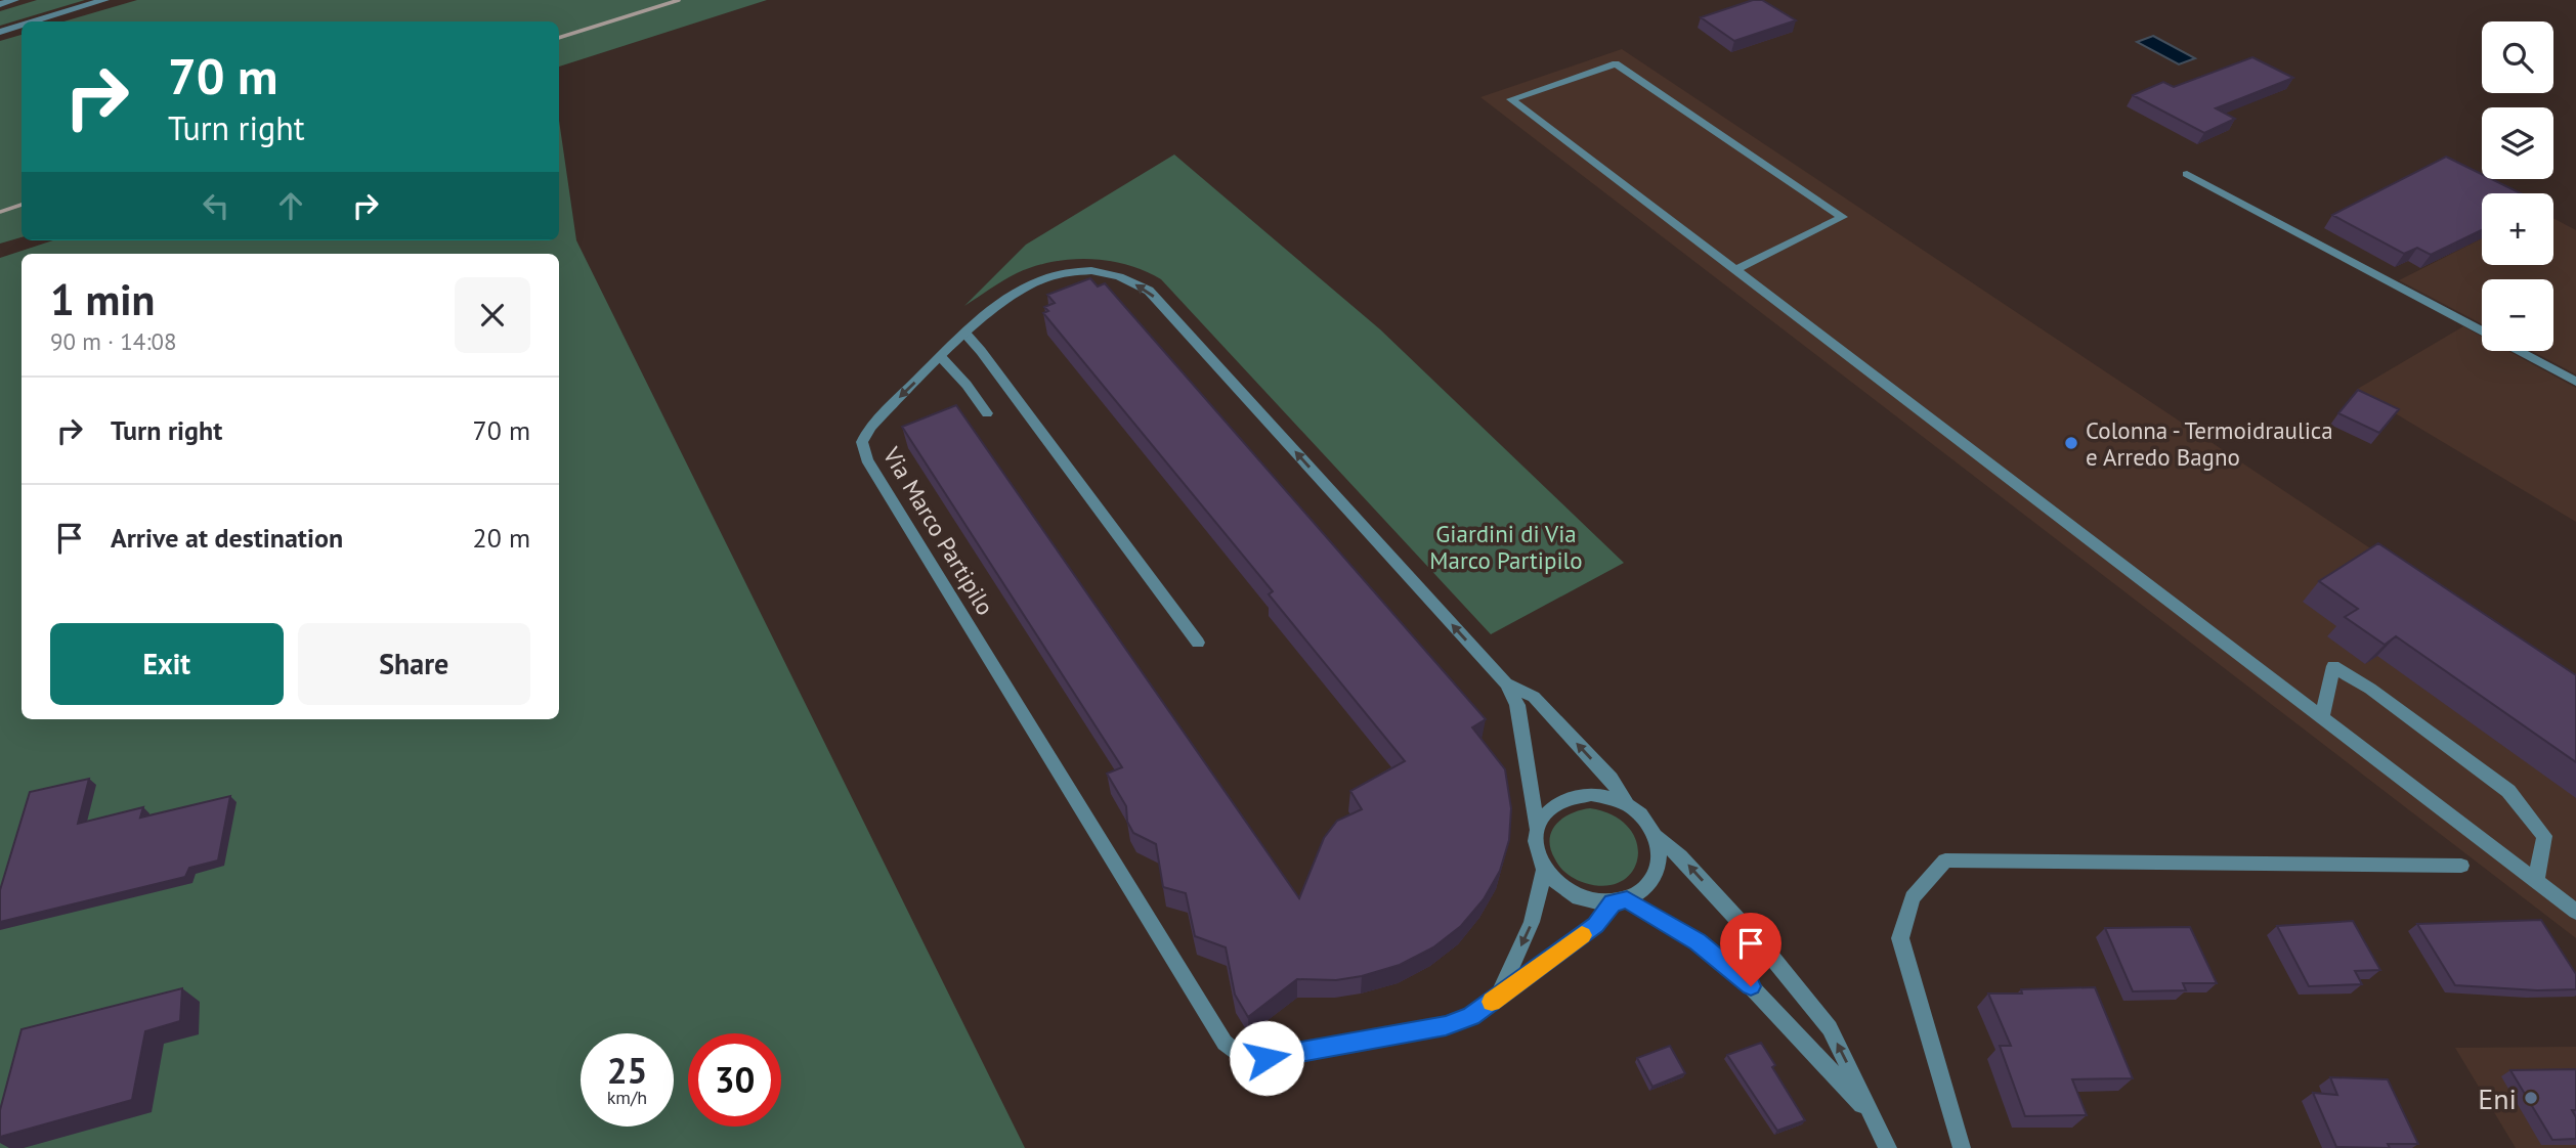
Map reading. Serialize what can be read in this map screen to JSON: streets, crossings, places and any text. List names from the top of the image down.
{
  "streets": {
    "street": ["Via Marco Partipilo"]
  },
  "parks": ["Giardini di Via Marco Partipilo"],
  "places": ["Colonna - Termoidraulica e Arredo Bagno", "Eni"],
  "page": {
    "map_buttons": ["+", "−"],
    "turn": ["70 m", "Turn right"],
    "heading": ["1 min", "90 m · 14:08"],
    "list": [
      {
        "name": "Turn right",
        "value": "70 m"
      },
      {
        "name": "Arrive at destination",
        "value": "20 m"
      }
    ],
    "buttons": ["Exit", "Share"],
    "speed": "25 km/h",
    "limit": "30"
  }
}
